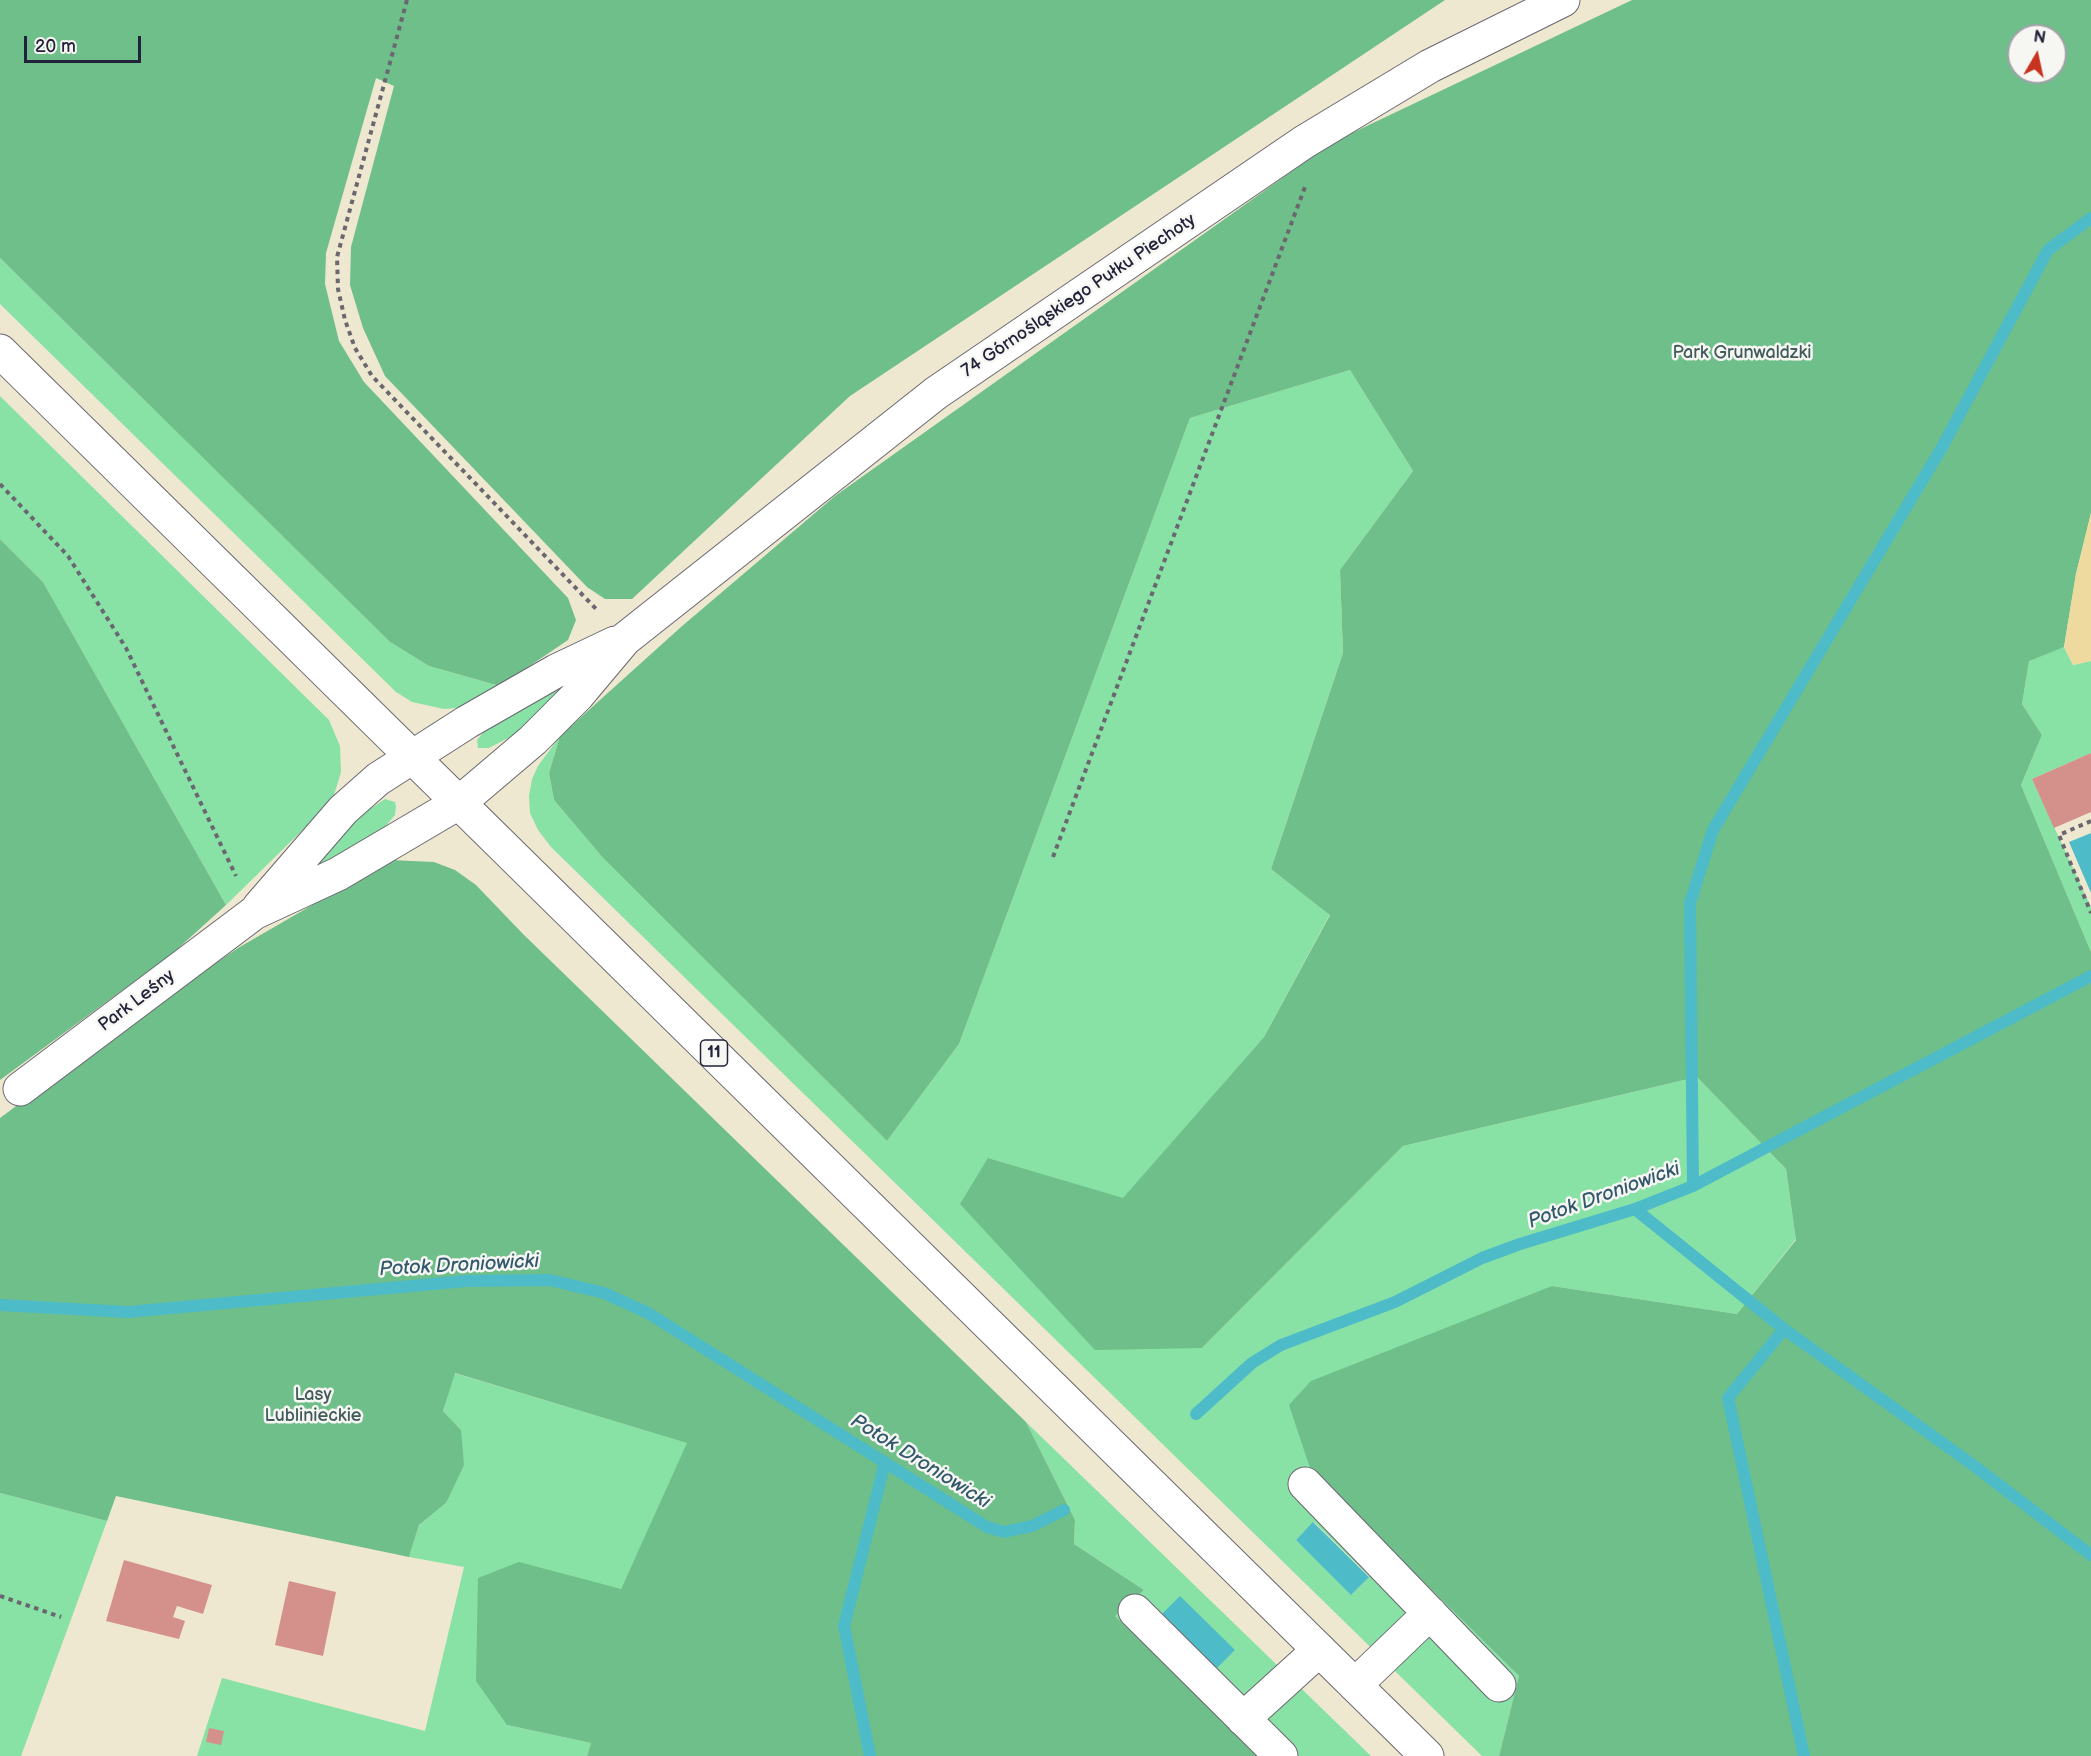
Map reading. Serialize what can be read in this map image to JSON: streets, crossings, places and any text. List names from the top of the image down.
{
  "streets": {
    "main road": ["74 Górnośląskiego Pułku Piechoty", "Park Leśny", "11"]
  },
  "crossings": [
    ["74 Górnośląskiego Pułku Piechoty", "Park Leśny"],
    ["74 Górnośląskiego Pułku Piechoty", "11"],
    ["Park Leśny", "11"]
  ],
  "water": ["Potok Droniowicki"],
  "parks": ["Park Grunwaldzki", "Lasy Lublinieckie"],
  "scale_bar": "20 m",
  "north": "top"
}
